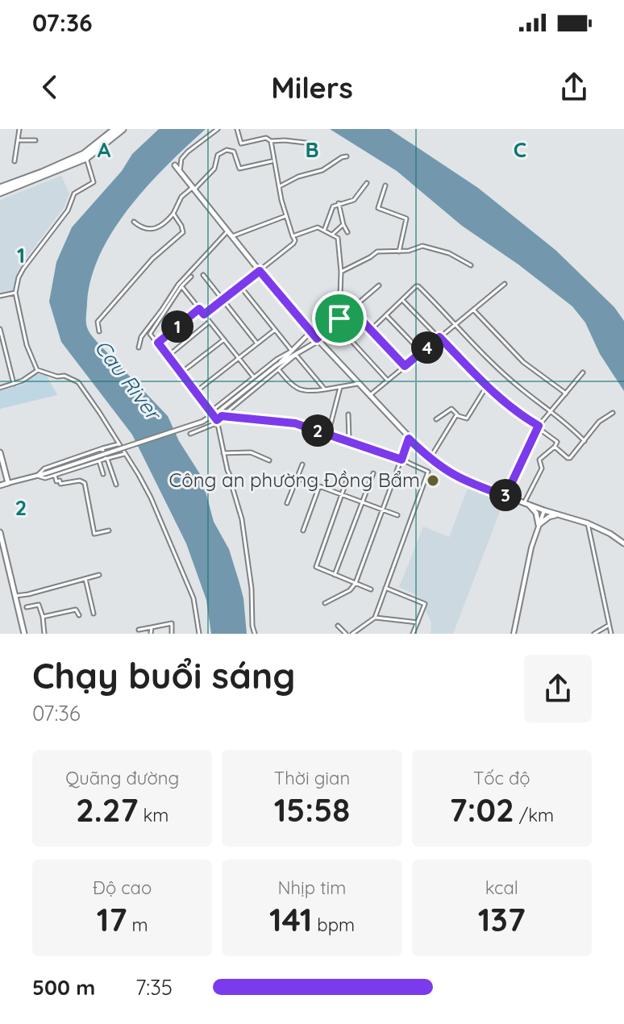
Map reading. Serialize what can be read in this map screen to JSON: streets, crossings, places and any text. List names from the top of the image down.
{
  "water": ["Cau River"],
  "places": ["Công an phường Đồng Bẩm"],
  "page": {
    "status": "07:36",
    "header": "Milers",
    "pins": [
      "1",
      "4",
      "2",
      "3"
    ],
    "heading": ["Chạy buổi sáng", "07:36"],
    "stats": [
      ["Quãng đường", "2.27 km"],
      ["Thời gian", "15:58"],
      ["Tốc độ", "7:02 /km"],
      ["Độ cao", "17 m"],
      ["Nhịp tim", "141 bpm"],
      ["kcal", "137"]
    ],
    "list": [
      {
        "name": "500 m",
        "note": "7:35"
      }
    ]
  },
  "grid": {
    "columns": ["A", "B", "C"],
    "rows": ["1", "2"]
  }
}
